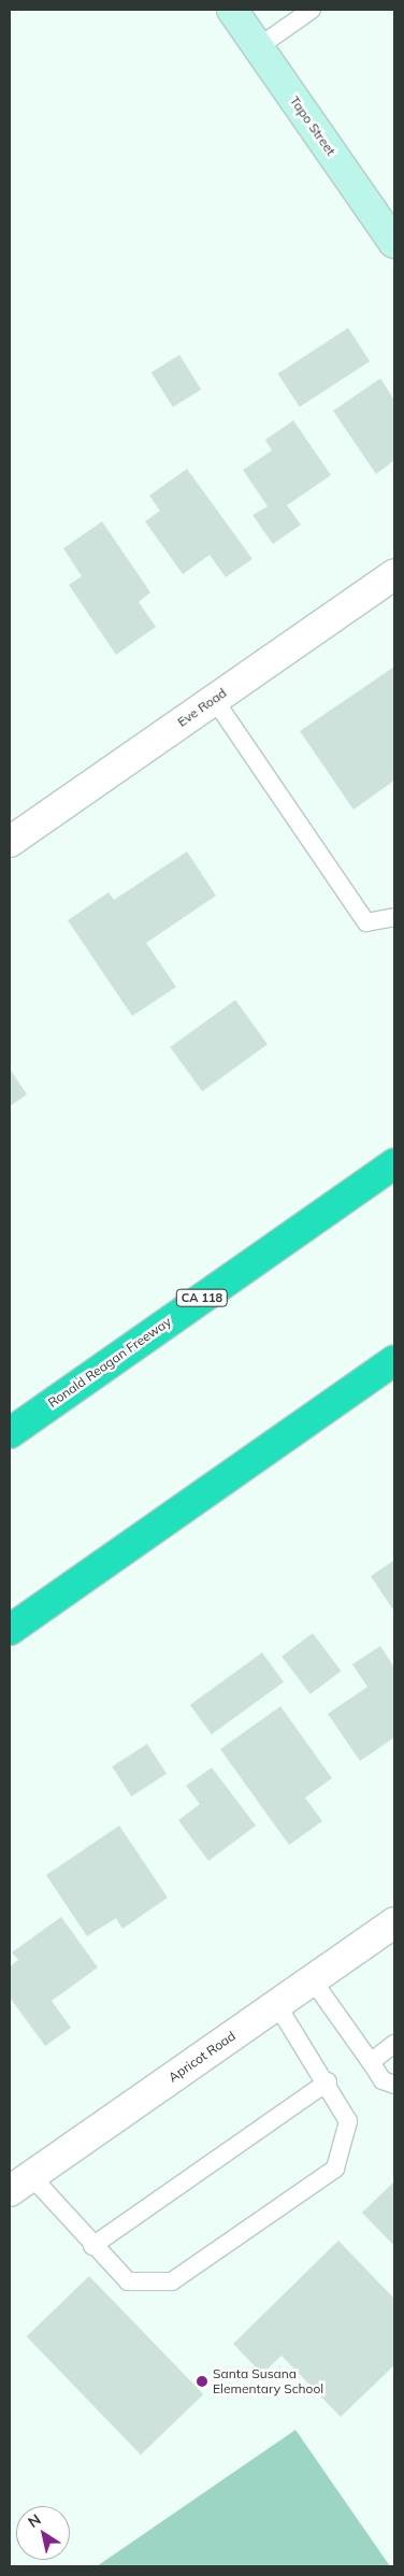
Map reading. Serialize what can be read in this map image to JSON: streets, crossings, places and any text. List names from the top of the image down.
{
  "streets": {
    "highway": ["CA 118", "Ronald Reagan Freeway"],
    "street": ["Tapo Street", "Eve Road", "Apricot Road"]
  },
  "places": ["Santa Susana Elementary School"],
  "north": "top left"
}
